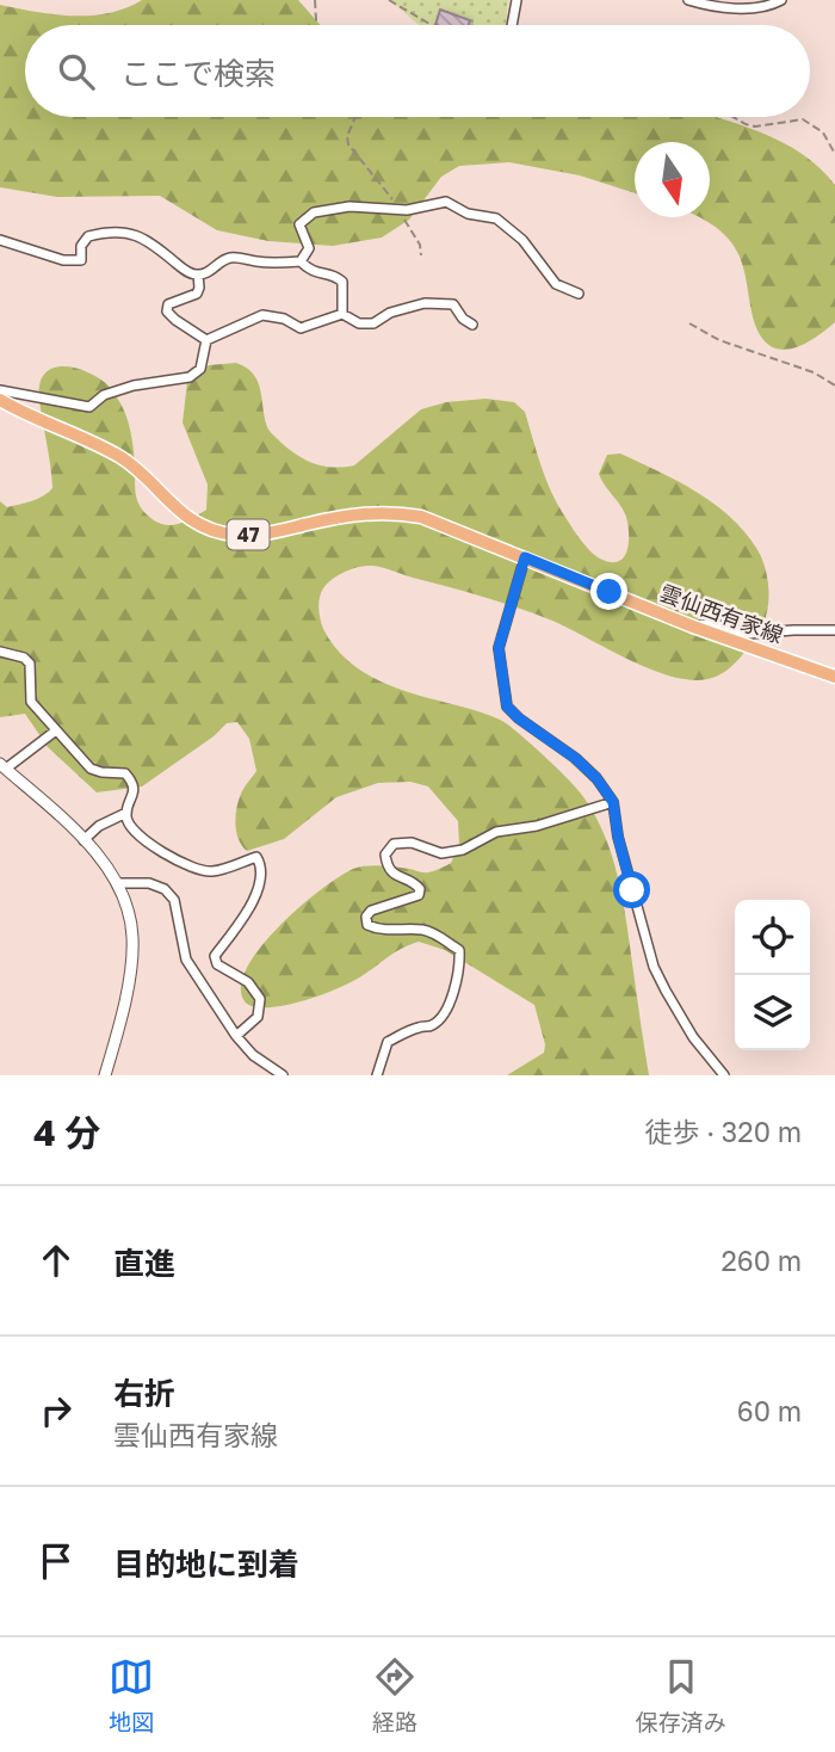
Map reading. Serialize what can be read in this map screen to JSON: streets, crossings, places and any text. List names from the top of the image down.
{
  "streets": {
    "main road": ["47", "雲仙西有家線"]
  },
  "north": "bottom",
  "page": {
    "search": "ここで検索",
    "heading": ["4 分", "徒歩 · 320 m"],
    "list": [
      ["直進", "260 m"],
      ["右折", "雲仙西有家線", "60 m"],
      "目的地に到着"
    ],
    "nav": ["地図", "経路", "保存済み"]
  }
}
